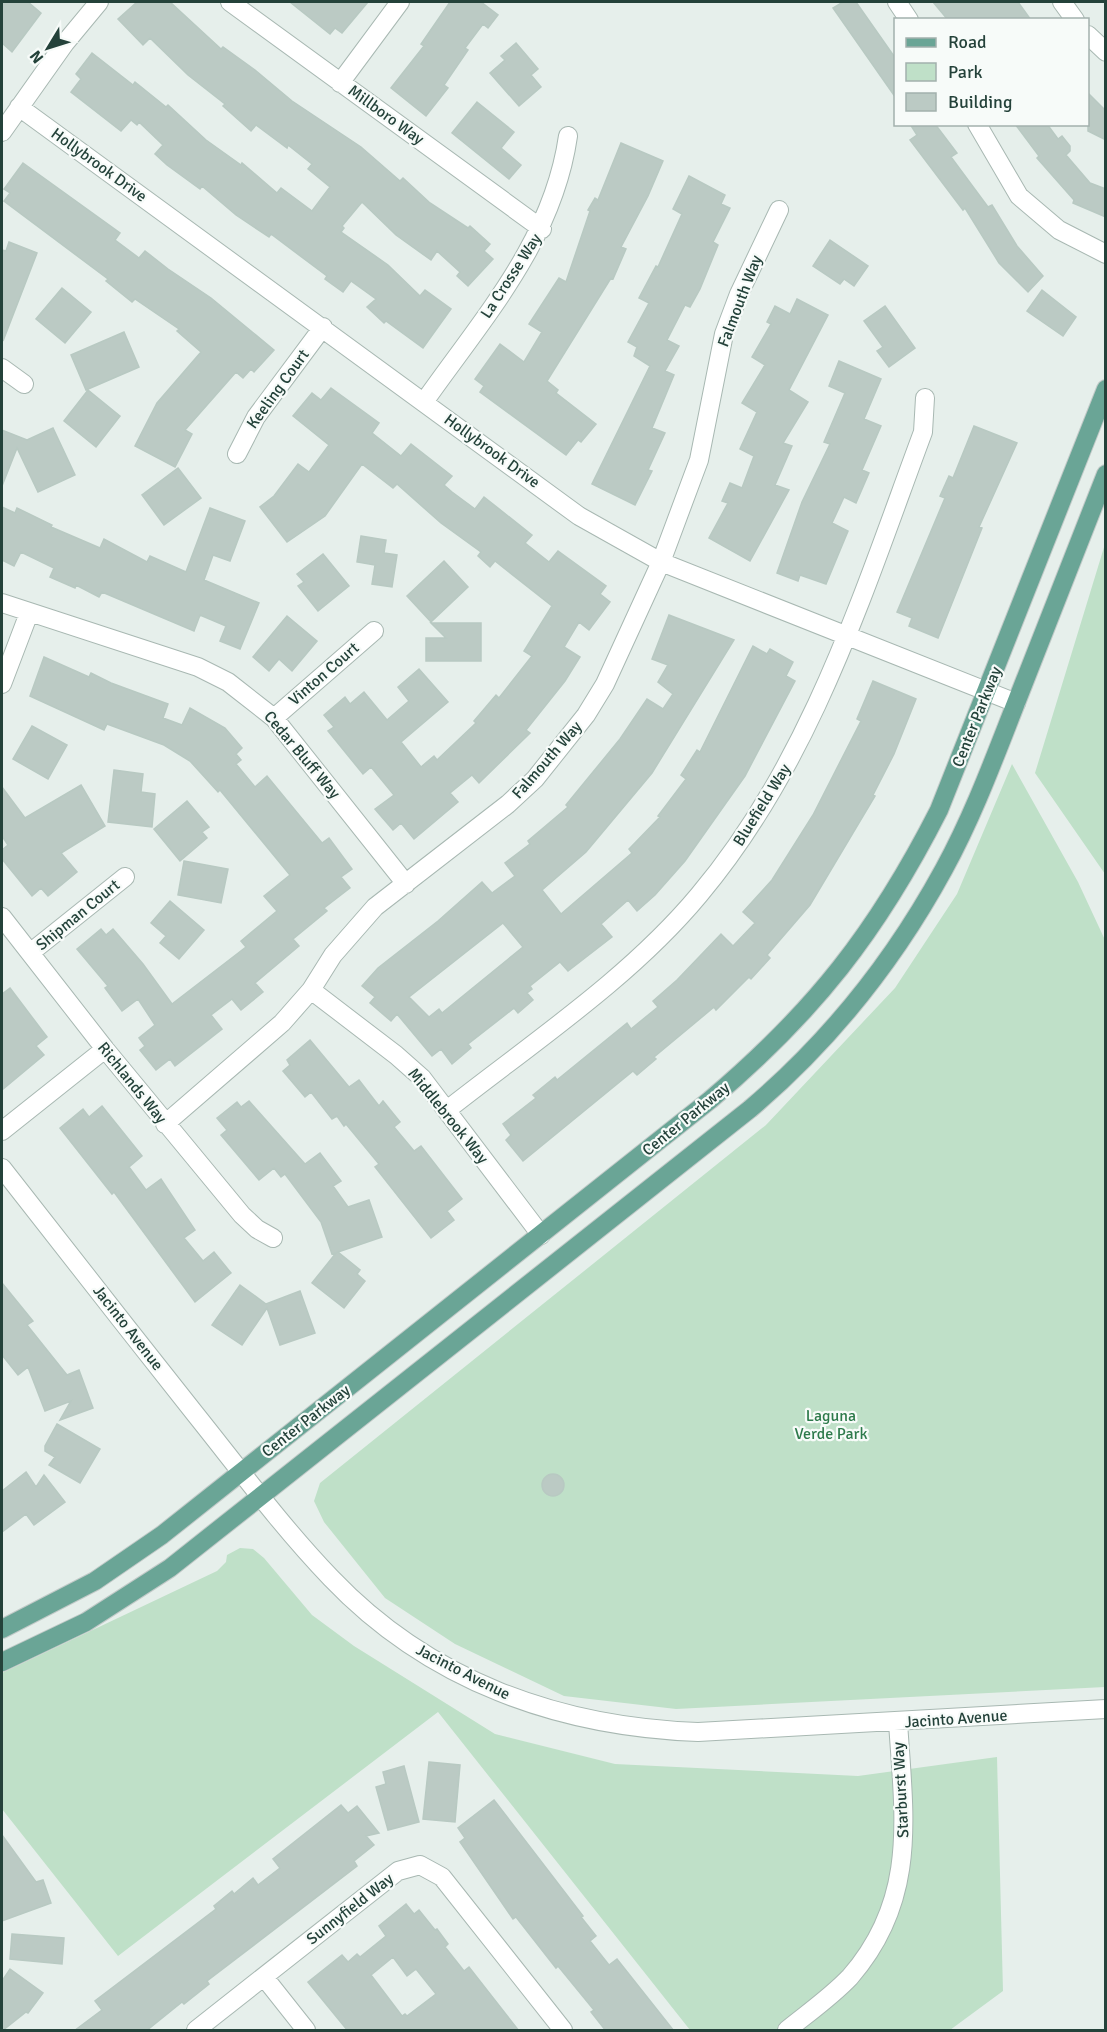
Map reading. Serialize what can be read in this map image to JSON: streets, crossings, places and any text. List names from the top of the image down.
{
  "streets": {
    "main road": ["Center Parkway"],
    "street": [
      "Millboro Way",
      "Hollybrook Drive",
      "La Crosse Way",
      "Falmouth Way",
      "Keeling Court",
      "Vinton Court",
      "Cedar Bluff Way",
      "Bluefield Way",
      "Shipman Court",
      "Richlands Way",
      "Middlebrook Way",
      "Jacinto Avenue",
      "Starburst Way",
      "Sunnyfield Way"
    ]
  },
  "crossings": [
    ["Millboro Way", "La Crosse Way"],
    ["Hollybrook Drive", "La Crosse Way"],
    ["Hollybrook Drive", "Falmouth Way"],
    ["Hollybrook Drive", "Keeling Court"],
    ["Hollybrook Drive", "Center Parkway"],
    ["Hollybrook Drive", "Bluefield Way"],
    ["Falmouth Way", "Cedar Bluff Way"],
    ["Falmouth Way", "Richlands Way"],
    ["Falmouth Way", "Middlebrook Way"],
    ["Vinton Court", "Cedar Bluff Way"],
    ["Center Parkway", "Middlebrook Way"],
    ["Center Parkway", "Jacinto Avenue"],
    ["Bluefield Way", "Middlebrook Way"],
    ["Shipman Court", "Richlands Way"],
    ["Jacinto Avenue", "Starburst Way"]
  ],
  "parks": ["Laguna Verde Park"],
  "legend": ["Road", "Park", "Building"],
  "north": "bottom left"
}
